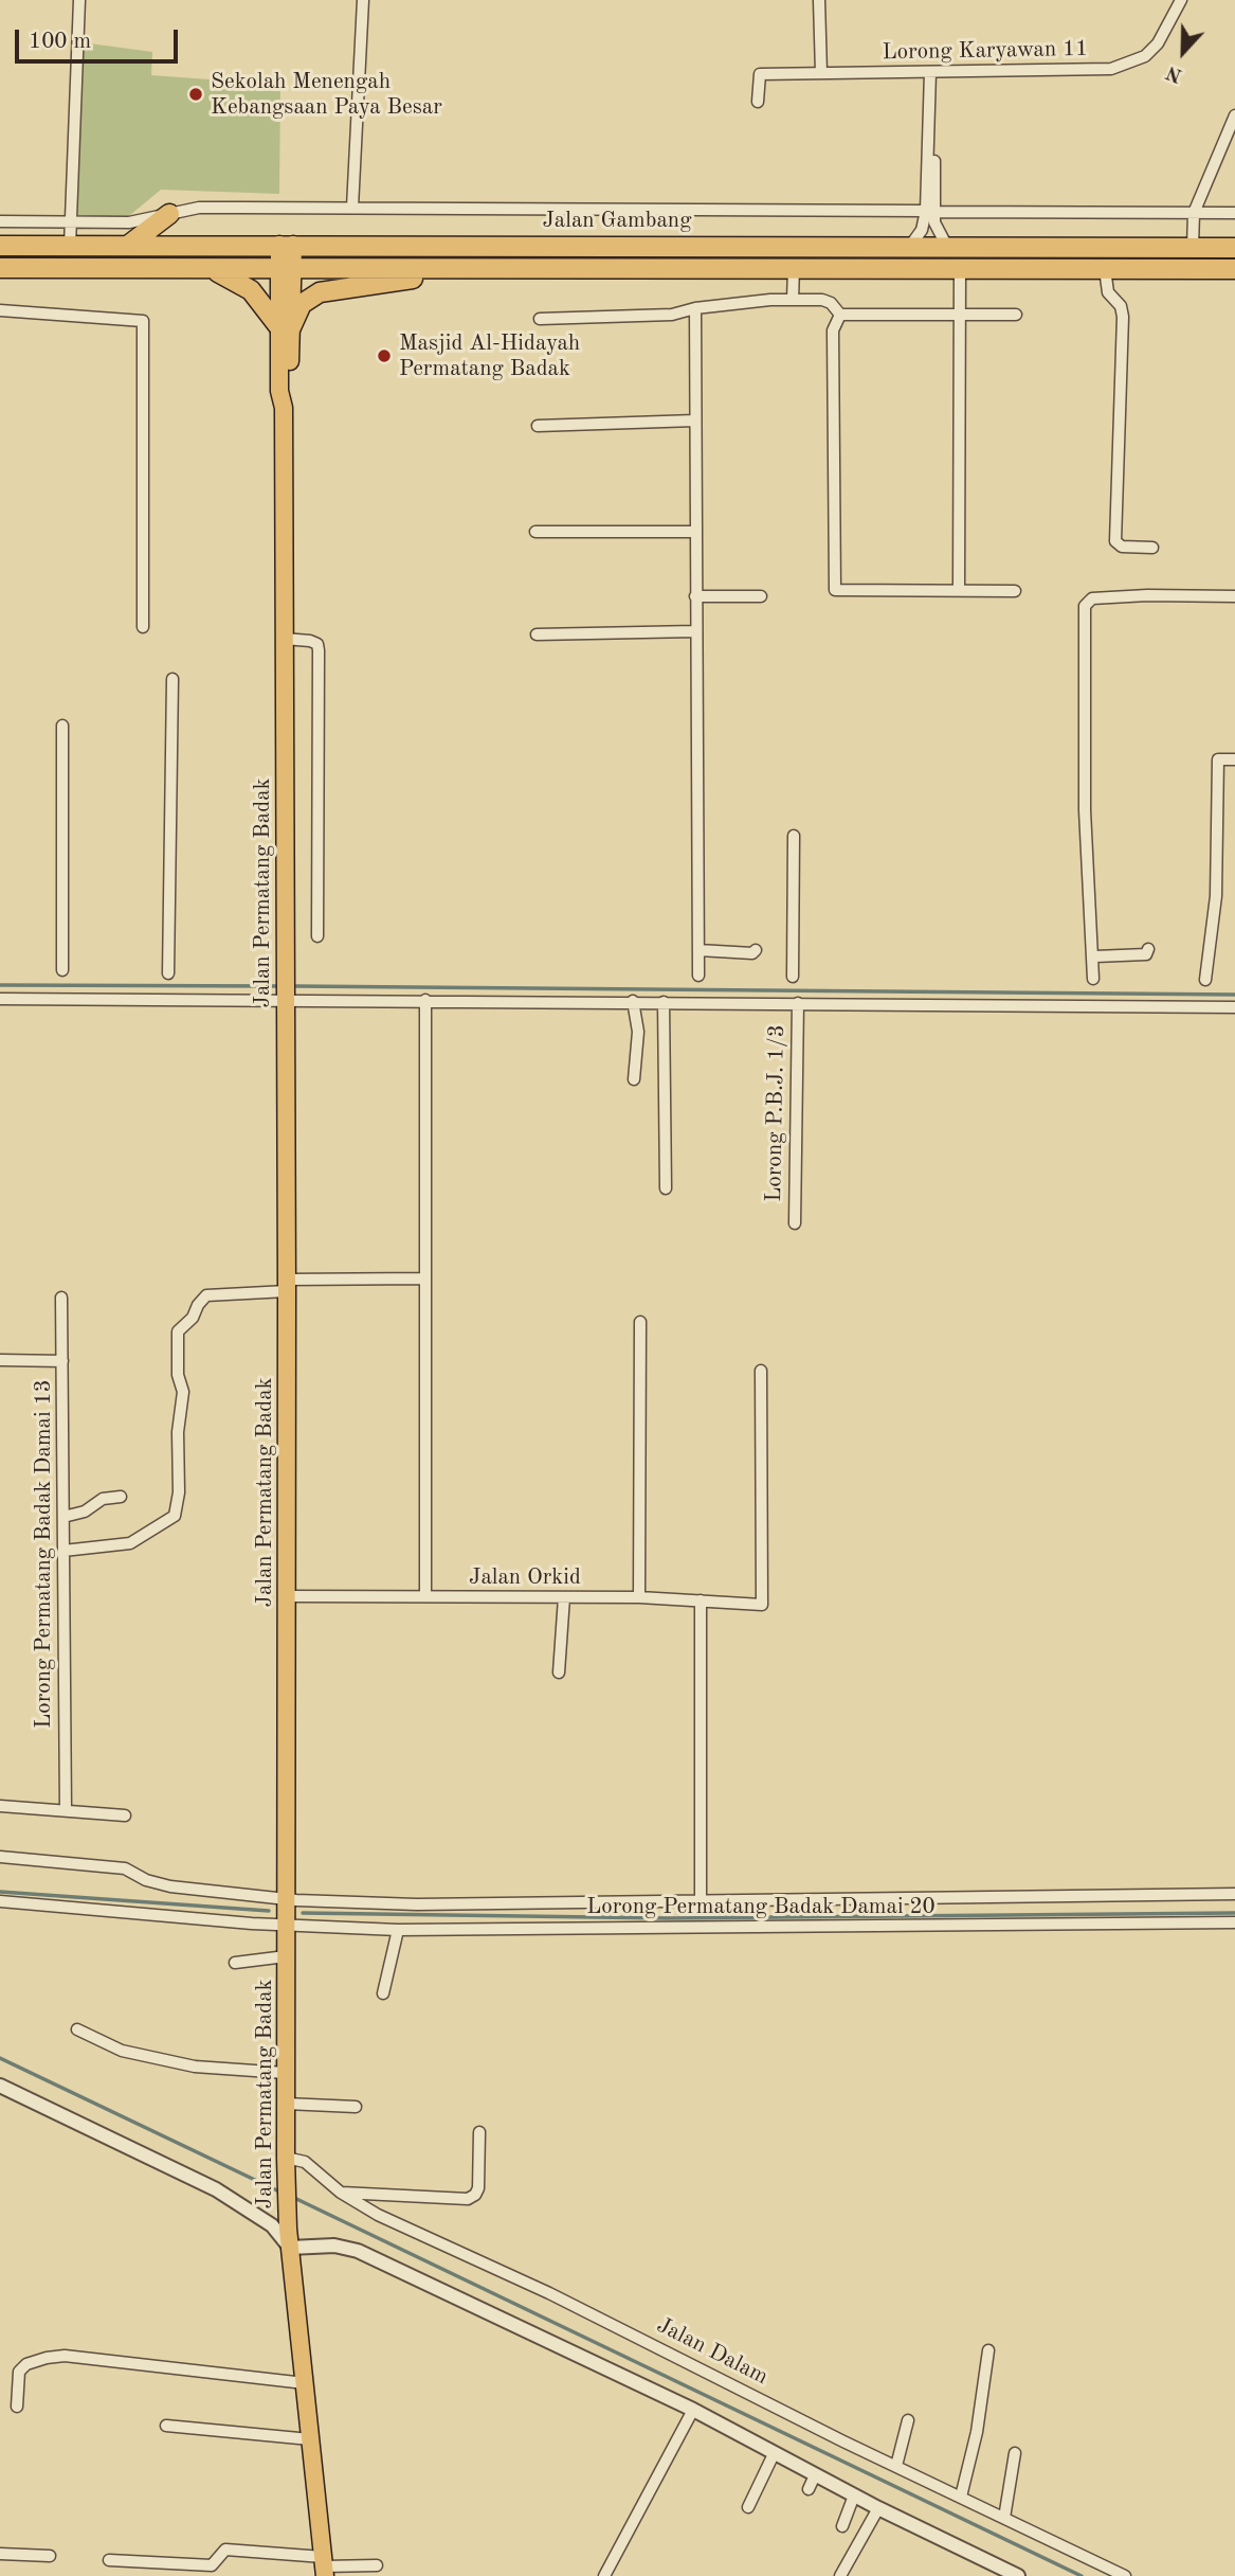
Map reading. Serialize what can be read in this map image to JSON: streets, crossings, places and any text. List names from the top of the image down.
{
  "streets": {
    "highway": ["Jalan Gambang"],
    "main road": ["Jalan Permatang Badak"],
    "street": [
      "Lorong Karyawan 11",
      "Lorong P.B.J. 1/3",
      "Lorong Permatang Badak Damai 13",
      "Jalan Orkid",
      "Lorong Permatang Badak Damai 20",
      "Jalan Dalam"
    ]
  },
  "crossings": [
    ["Jalan Gambang", "Jalan Permatang Badak"],
    ["Jalan Permatang Badak", "Jalan Orkid"],
    ["Jalan Permatang Badak", "Lorong Permatang Badak Damai 20"],
    ["Jalan Permatang Badak", "Jalan Dalam"]
  ],
  "places": ["Sekolah Menengah Kebangsaan Paya Besar", "Masjid Al-Hidayah Permatang Badak"],
  "scale_bar": "100 m",
  "north": "bottom"
}
